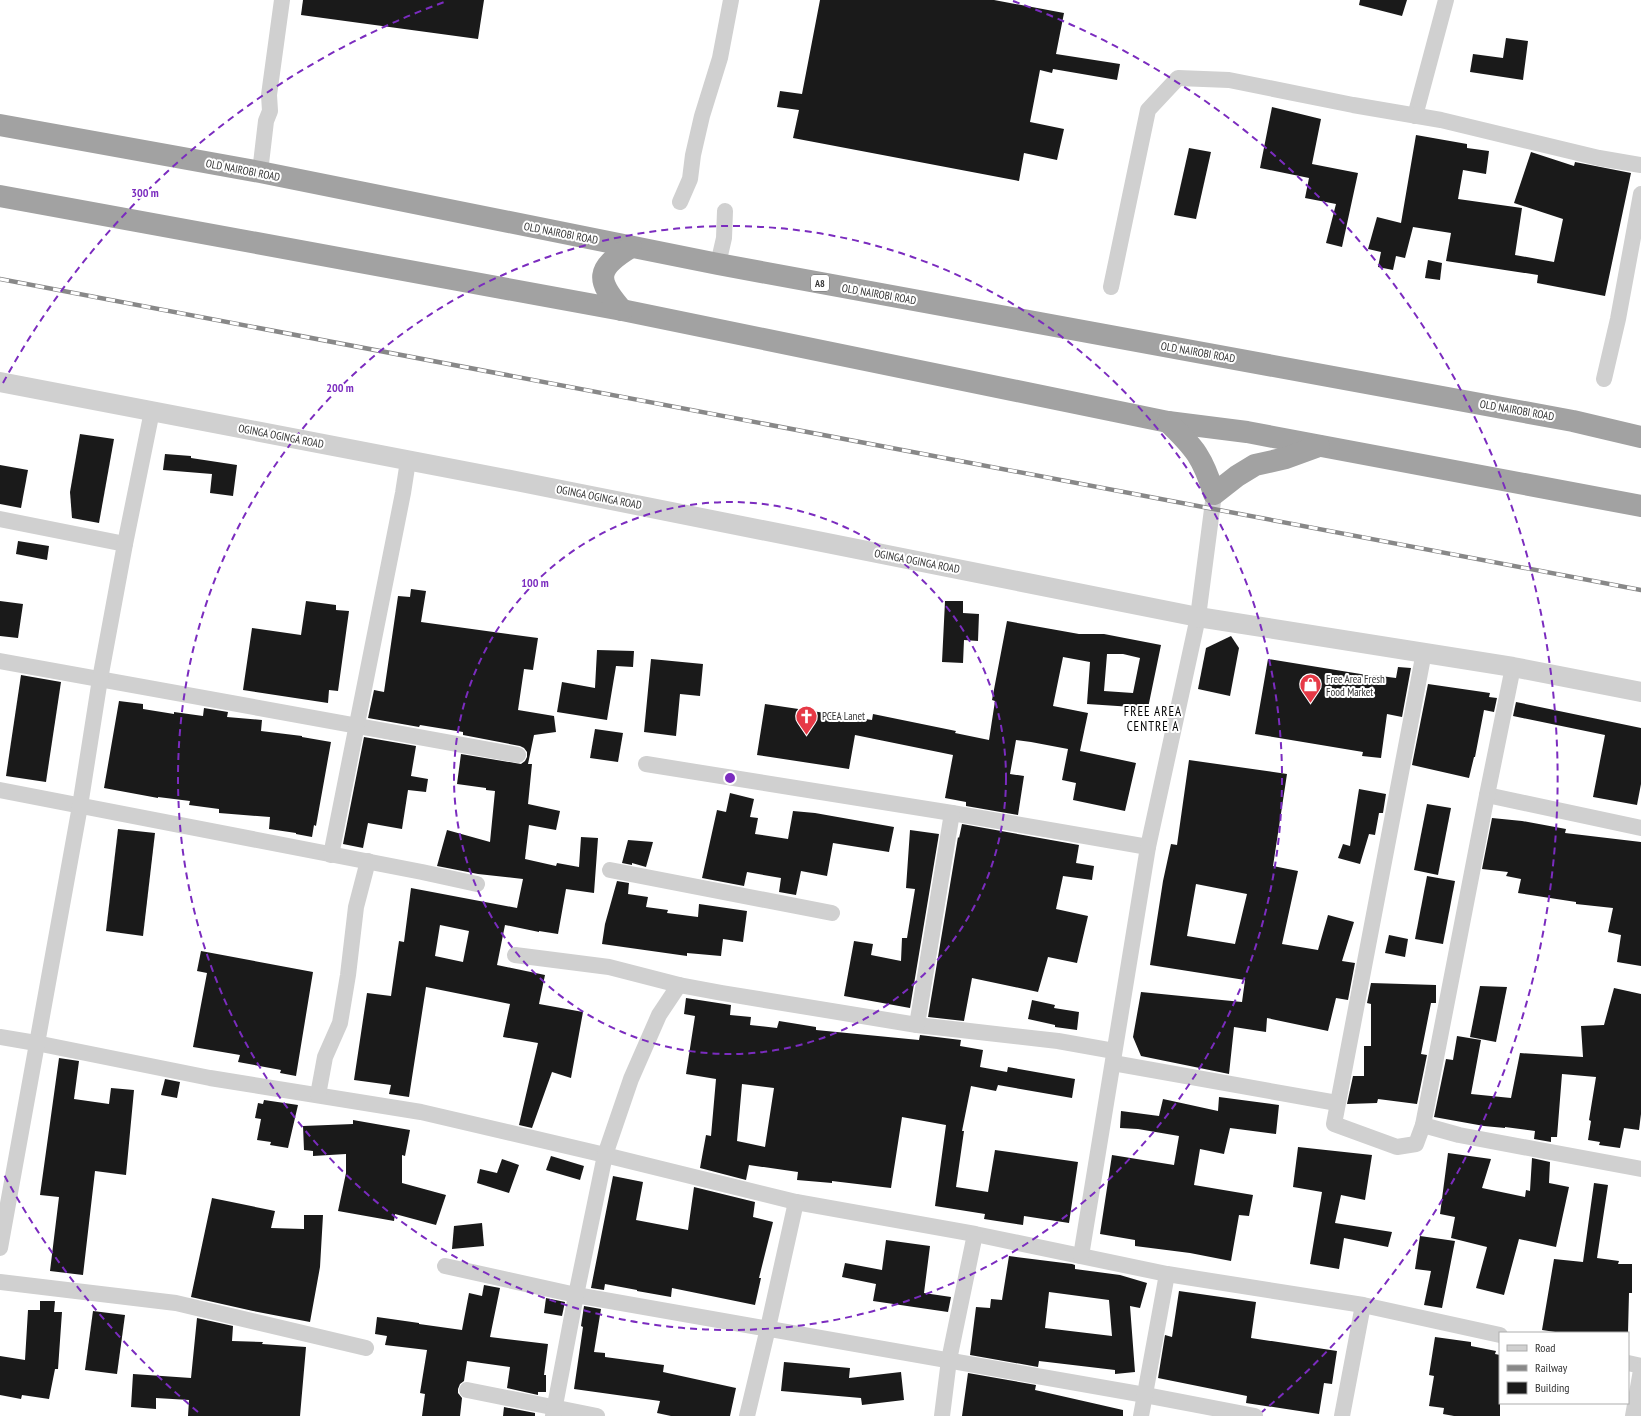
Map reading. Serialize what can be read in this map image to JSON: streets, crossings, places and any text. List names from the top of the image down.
{
  "streets": {
    "highway": ["OLD NAIROBI ROAD", "A8"],
    "street": ["OGINGA OGINGA ROAD"]
  },
  "districts": ["FREE AREA CENTRE A"],
  "places": {
    "shop": ["Free Area Fresh Food Market"],
    "church": ["PCEA Lanet"]
  },
  "legend": ["Road", "Railway", "Building"],
  "rings": ["300 m", "200 m", "100 m"]
}
